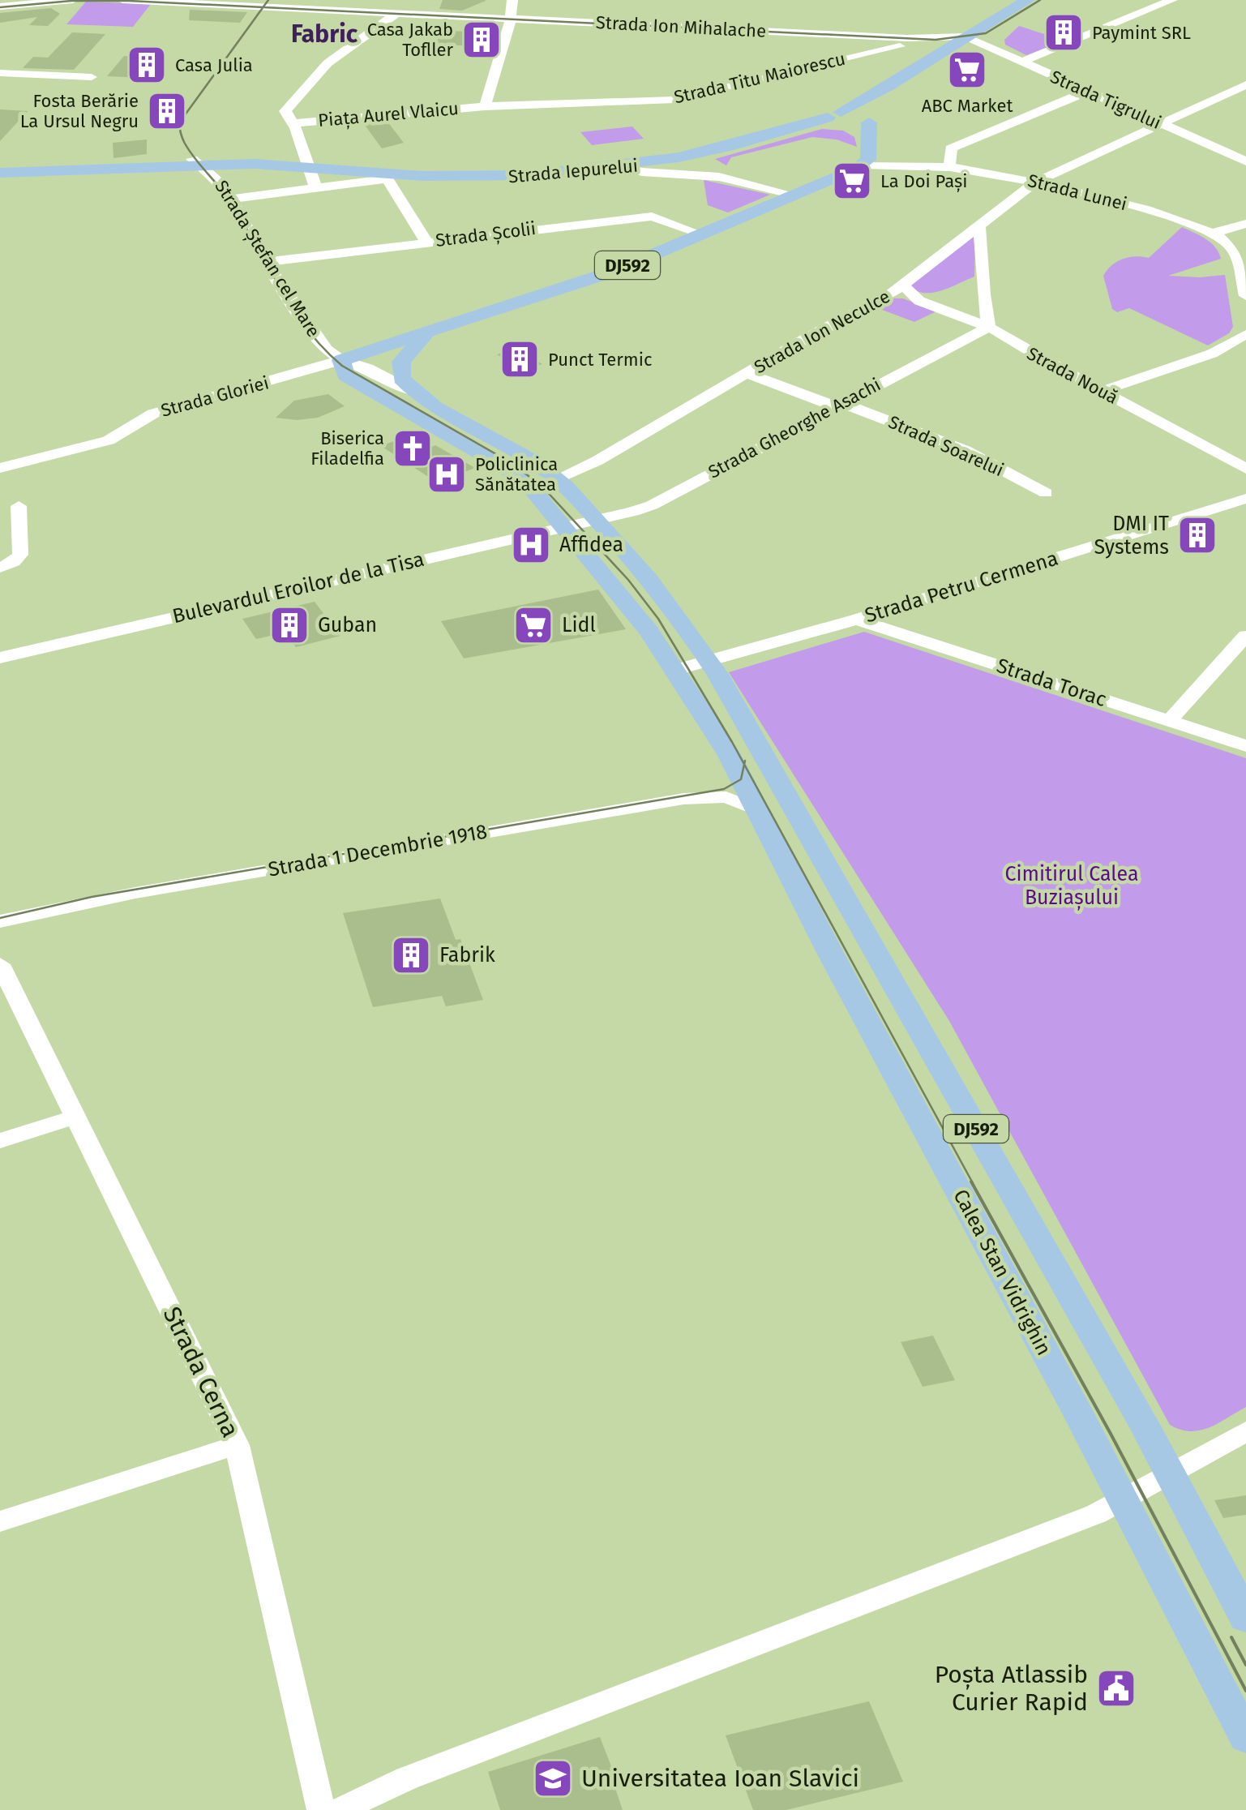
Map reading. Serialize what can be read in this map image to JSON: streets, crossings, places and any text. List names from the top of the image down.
{
  "streets": {
    "main road": [
      "Strada Iepurelui",
      "Strada Ștefan cel Mare",
      "DJ592",
      "Calea Stan Vidrighin"
    ],
    "street": [
      "Strada Ion Mihalache",
      "Strada Titu Maiorescu",
      "Strada Tigrului",
      "Piața Aurel Vlaicu",
      "Strada Lunei",
      "Strada Școlii",
      "Strada Ion Neculce",
      "Strada Nouă",
      "Strada Gloriei",
      "Strada Gheorghe Asachi",
      "Strada Soarelui",
      "Strada Petru Cermena",
      "Bulevardul Eroilor de la Tisa",
      "Strada Torac",
      "Strada 1 Decembrie 1918",
      "Strada Cerna"
    ]
  },
  "crossings": [
    ["Strada Ion Mihalache", "Strada Titu Maiorescu"],
    ["Strada Titu Maiorescu", "Strada Tigrului"],
    ["Strada Titu Maiorescu", "Piața Aurel Vlaicu"],
    ["Strada Tigrului", "Strada Ion Neculce"],
    ["Strada Iepurelui", "Strada Ștefan cel Mare"],
    ["Strada Lunei", "DJ592"],
    ["Strada Lunei", "Strada Ion Neculce"],
    ["Strada Școlii", "Strada Ștefan cel Mare"],
    ["Strada Școlii", "DJ592"],
    ["Strada Ștefan cel Mare", "DJ592"],
    ["Strada Ștefan cel Mare", "Strada Ion Neculce"],
    ["Strada Ștefan cel Mare", "Strada Gloriei"],
    ["Strada Ștefan cel Mare", "Strada Gheorghe Asachi"],
    ["Strada Ștefan cel Mare", "Strada Petru Cermena"],
    ["Strada Ștefan cel Mare", "Bulevardul Eroilor de la Tisa"],
    ["Strada Ștefan cel Mare", "Strada 1 Decembrie 1918"],
    ["Strada Ștefan cel Mare", "Calea Stan Vidrighin"],
    ["DJ592", "Strada Gloriei"],
    ["Strada Ion Neculce", "Strada Nouă"],
    ["Strada Ion Neculce", "Strada Soarelui"],
    ["Strada Nouă", "Strada Gheorghe Asachi"],
    ["Strada Gheorghe Asachi", "Strada Soarelui"],
    ["Strada Gheorghe Asachi", "Bulevardul Eroilor de la Tisa"],
    ["Strada Petru Cermena", "Strada Torac"],
    ["Strada 1 Decembrie 1918", "Calea Stan Vidrighin"]
  ],
  "districts": ["Fabric"],
  "parks": ["Cimitirul Calea Buziașului"],
  "places": {
    "building": [
      "Paymint SRL",
      "Casa Jakab Tofller",
      "Casa Julia",
      "Fosta Berărie La Ursul Negru",
      "Punct Termic",
      "DMI IT Systems",
      "Guban",
      "Fabrik"
    ],
    "supermarket": ["ABC Market", "La Doi Pași", "Lidl"],
    "church": ["Biserica Filadelfia"],
    "hospital": ["Policlinica Sănătatea", "Affidea"],
    "public building": ["Poșta Atlassib Curier Rapid"],
    "school or university": ["Universitatea Ioan Slavici"]
  }
}
